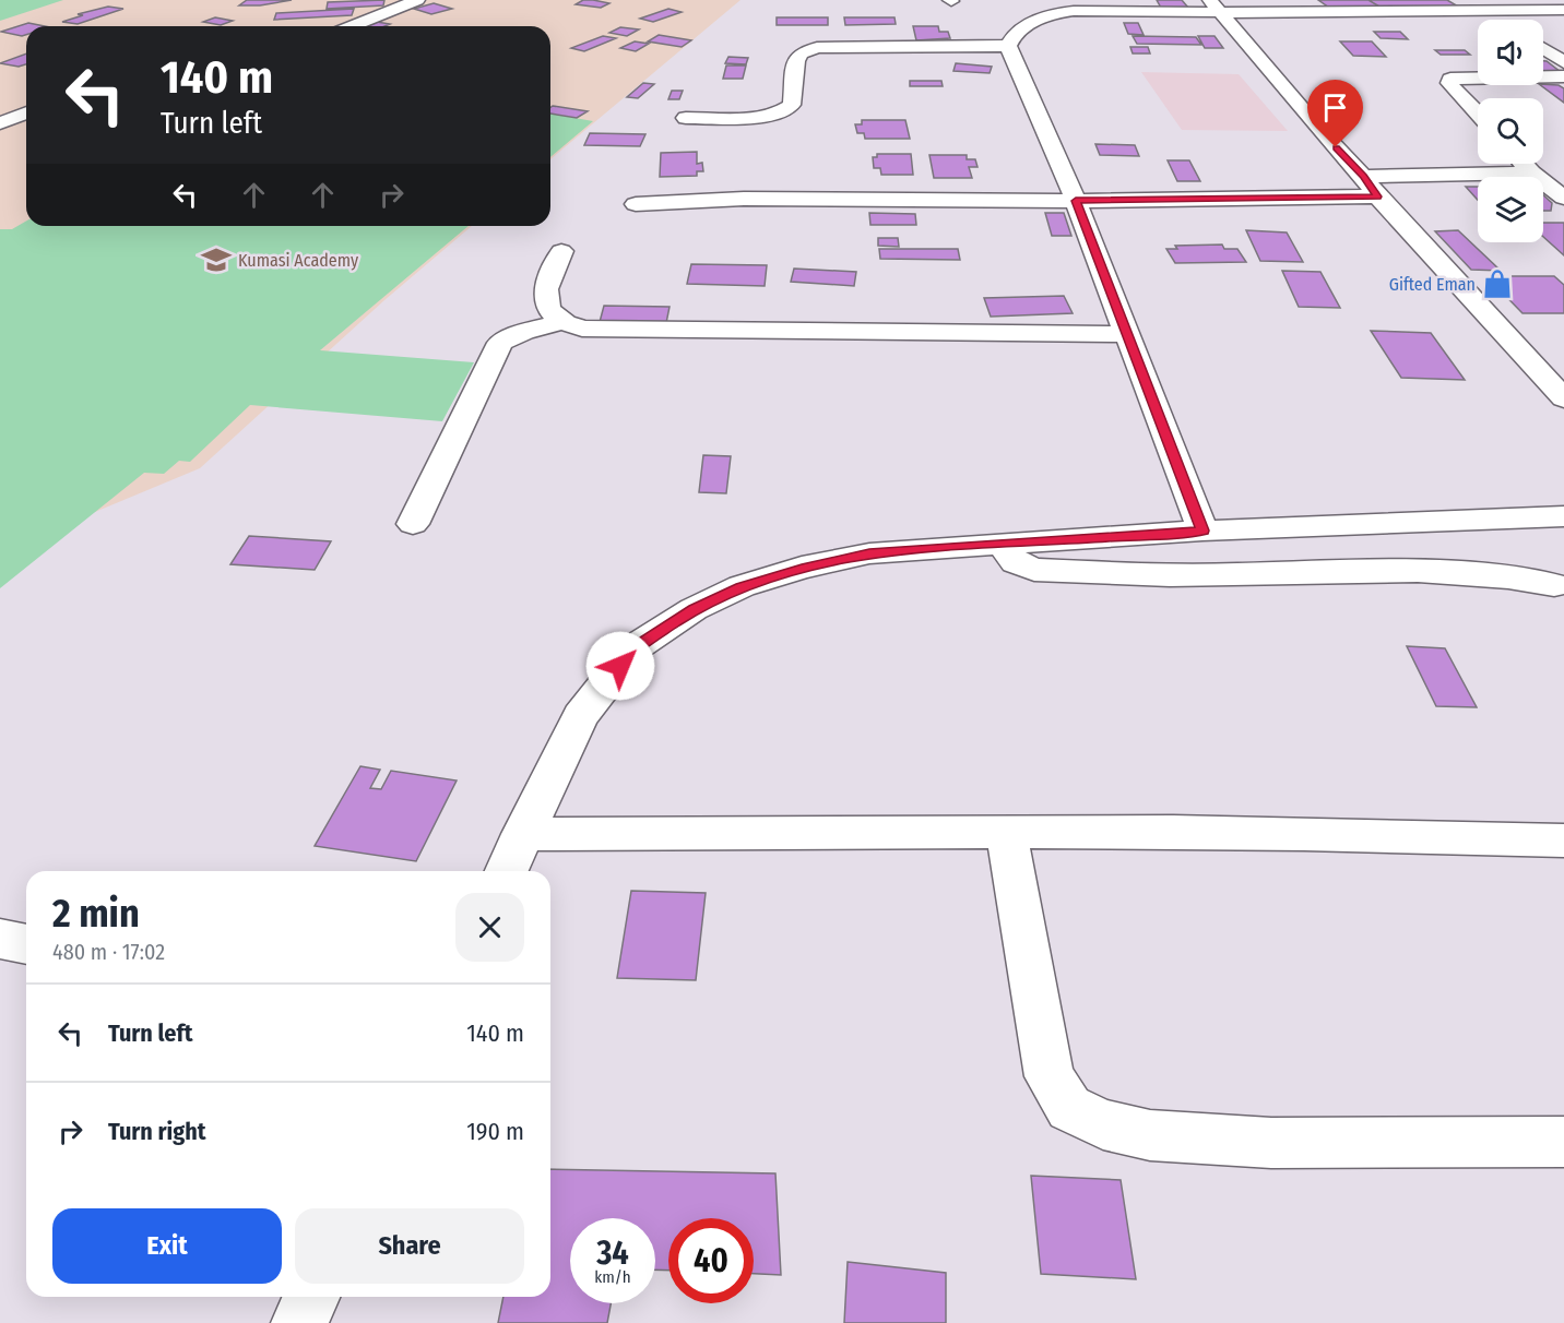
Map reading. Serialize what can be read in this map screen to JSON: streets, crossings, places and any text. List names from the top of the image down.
{
  "places": {
    "school or university": ["Kumasi Academy"],
    "shop": ["Gifted Eman"]
  },
  "page": {
    "turn": ["140 m", "Turn left"],
    "heading": ["2 min", "480 m · 17:02"],
    "list": [
      {
        "name": "Turn left",
        "value": "140 m"
      },
      {
        "name": "Turn right",
        "value": "190 m"
      }
    ],
    "buttons": ["Exit", "Share"],
    "speed": "34 km/h",
    "limit": "40"
  }
}
